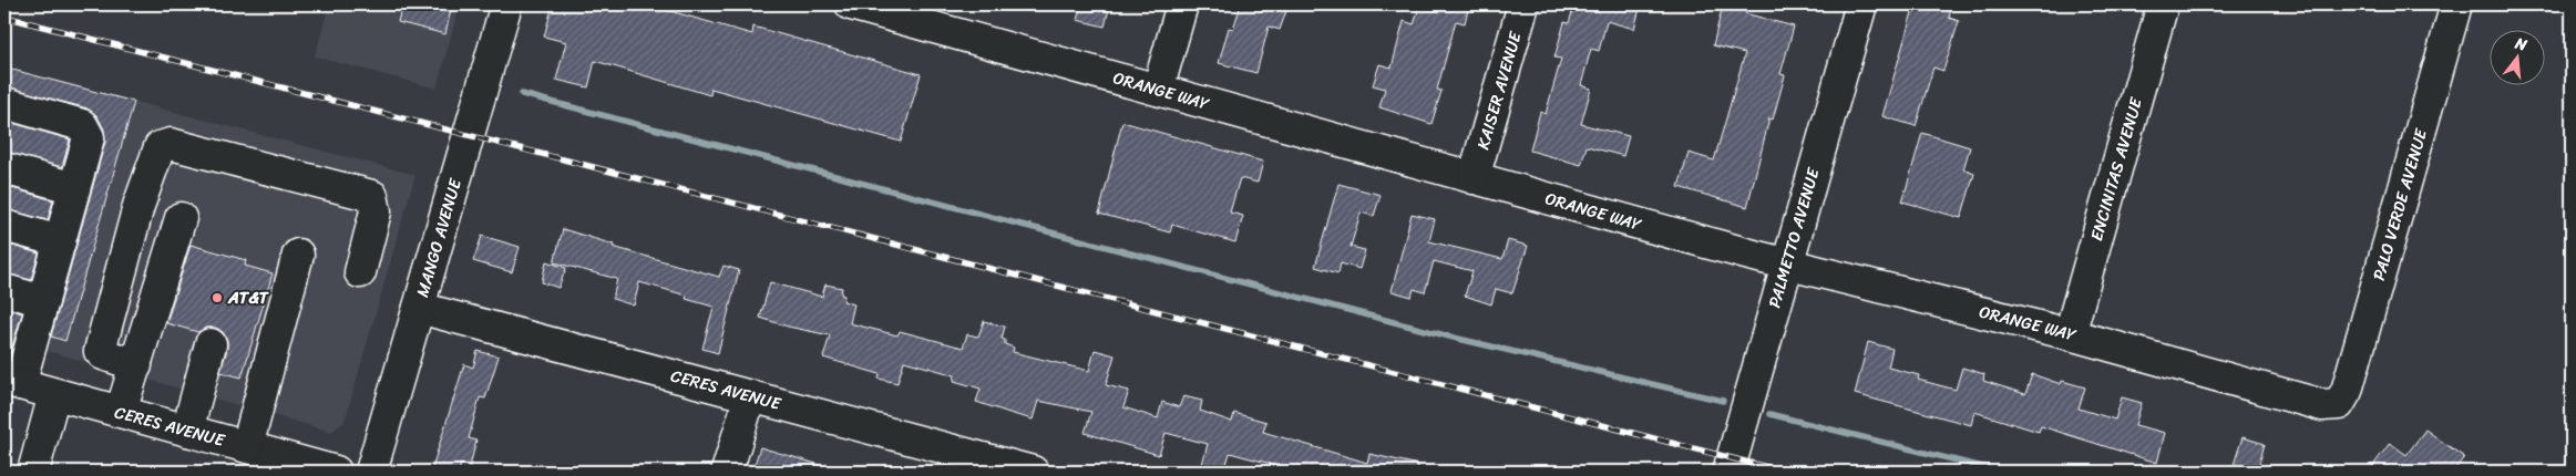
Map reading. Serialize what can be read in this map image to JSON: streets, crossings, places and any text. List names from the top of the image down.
{
  "streets": {
    "street": [
      "ORANGE WAY",
      "KAISER AVENUE",
      "ENCINITAS AVENUE",
      "PALO VERDE AVENUE",
      "MANGO AVENUE",
      "PALMETTO AVENUE",
      "CERES AVENUE"
    ]
  },
  "crossings": [
    ["ORANGE WAY", "KAISER AVENUE"],
    ["ORANGE WAY", "ENCINITAS AVENUE"],
    ["ORANGE WAY", "PALO VERDE AVENUE"],
    ["ORANGE WAY", "PALMETTO AVENUE"],
    ["MANGO AVENUE", "CERES AVENUE"]
  ],
  "places": ["AT&T"],
  "north": "top"
}
